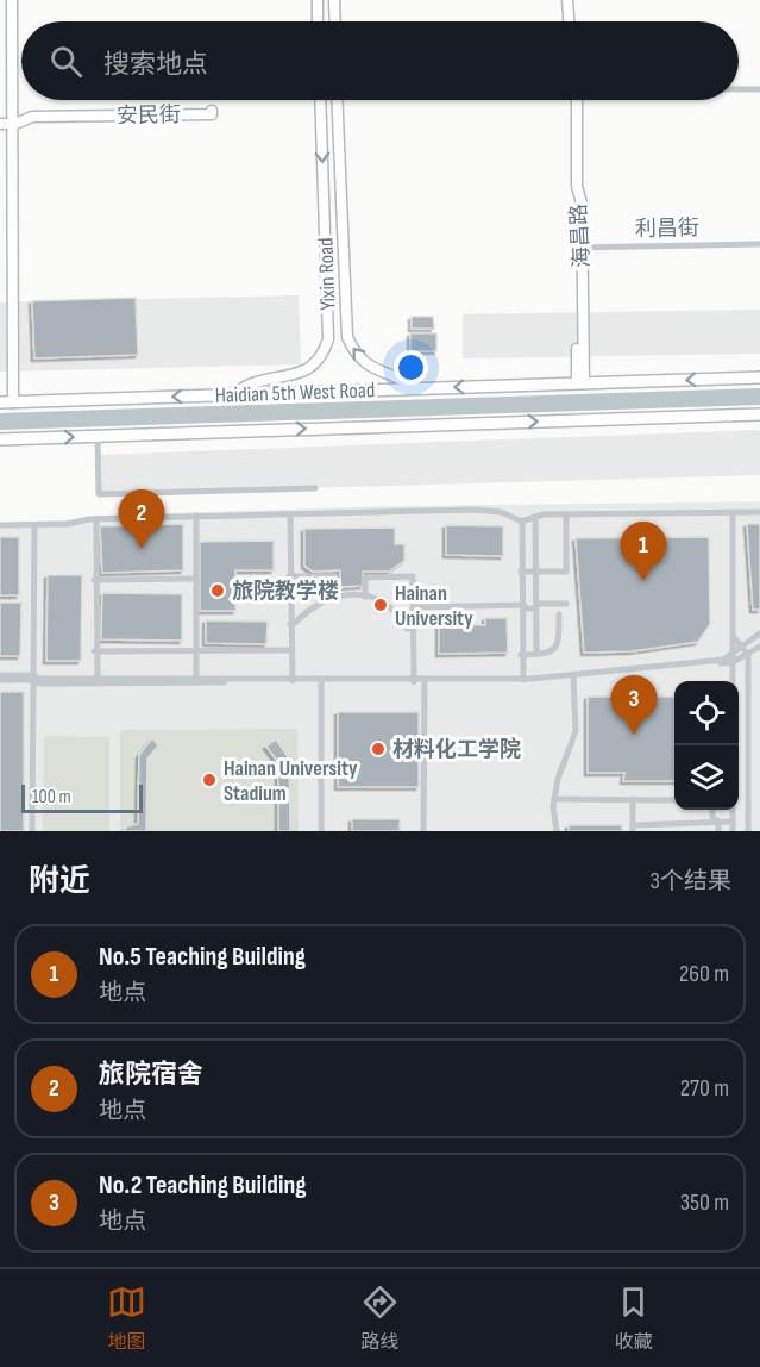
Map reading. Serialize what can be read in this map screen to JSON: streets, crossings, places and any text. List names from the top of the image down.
{
  "streets": {
    "main road": ["Haidian 5th West Road"],
    "street": [
      "安民街",
      "利昌街",
      "海昌路",
      "Yixin Road"
    ]
  },
  "crossings": [
    ["利昌街", "海昌路"],
    ["海昌路", "Haidian 5th West Road"],
    ["Yixin Road", "Haidian 5th West Road"]
  ],
  "places": [
    "旅院教学楼",
    "Hainan University",
    "材料化工学院",
    "Hainan University Stadium"
  ],
  "scale_bar": "100 m",
  "page": {
    "search": "搜索地点",
    "pins": ["2", "1", "3"],
    "scale": "100 m",
    "heading": ["附近", "3个结果"],
    "list": [
      {
        "mark": "1",
        "name": "No.5 Teaching Building",
        "note": "地点",
        "value": "260 m"
      },
      {
        "mark": "2",
        "name": "旅院宿舍",
        "note": "地点",
        "value": "270 m"
      },
      {
        "mark": "3",
        "name": "No.2 Teaching Building",
        "note": "地点",
        "value": "350 m"
      }
    ],
    "nav": ["地图", "路线", "收藏"]
  }
}
